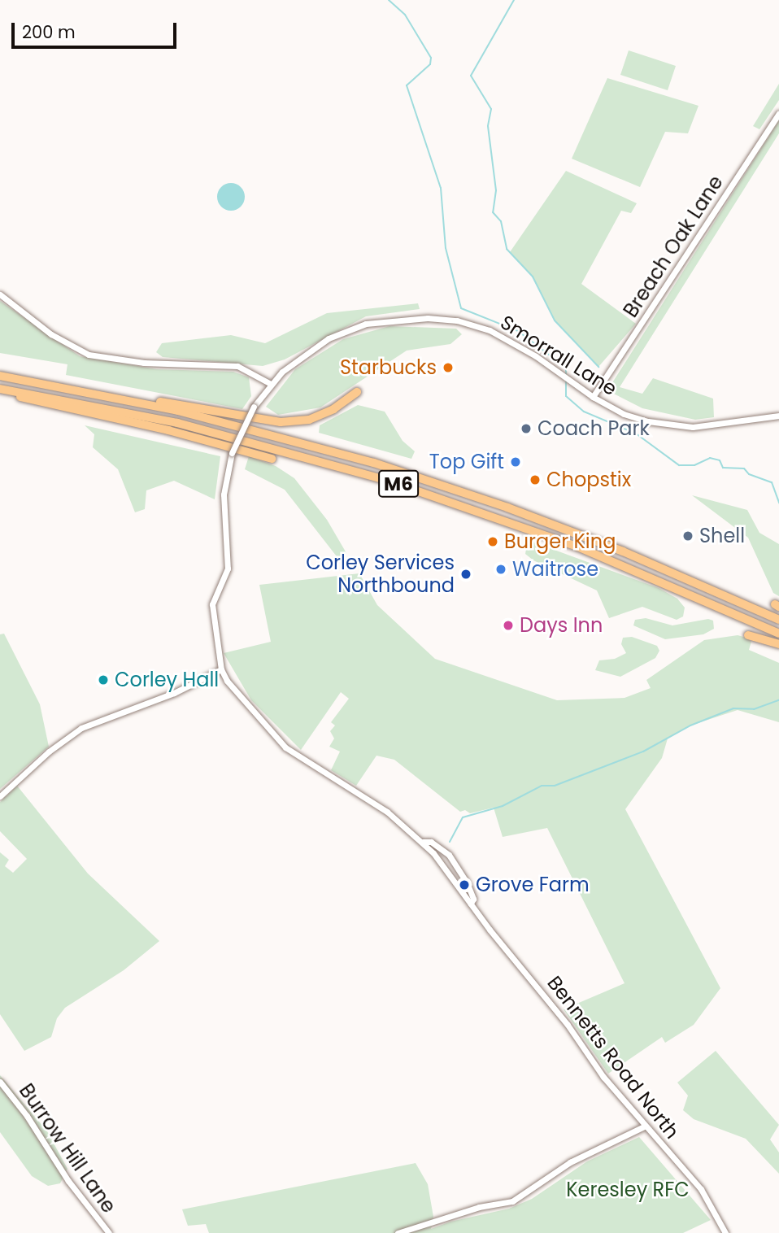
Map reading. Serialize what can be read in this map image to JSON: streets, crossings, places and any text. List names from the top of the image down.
{
  "streets": {
    "highway": ["M6"],
    "street": [
      "Breach Oak Lane",
      "Smorrall Lane",
      "Bennetts Road North",
      "Burrow Hill Lane"
    ]
  },
  "crossings": [
    ["Breach Oak Lane", "Smorrall Lane"],
    ["Smorrall Lane", "Bennetts Road North"]
  ],
  "parks": ["Keresley RFC"],
  "places": [
    "Starbucks",
    "Coach Park",
    "Top Gift",
    "Chopstix",
    "Shell",
    "Burger King",
    "Waitrose",
    "Corley Services Northbound",
    "Days Inn",
    "Corley Hall",
    "Grove Farm"
  ],
  "scale_bar": "200 m"
}
